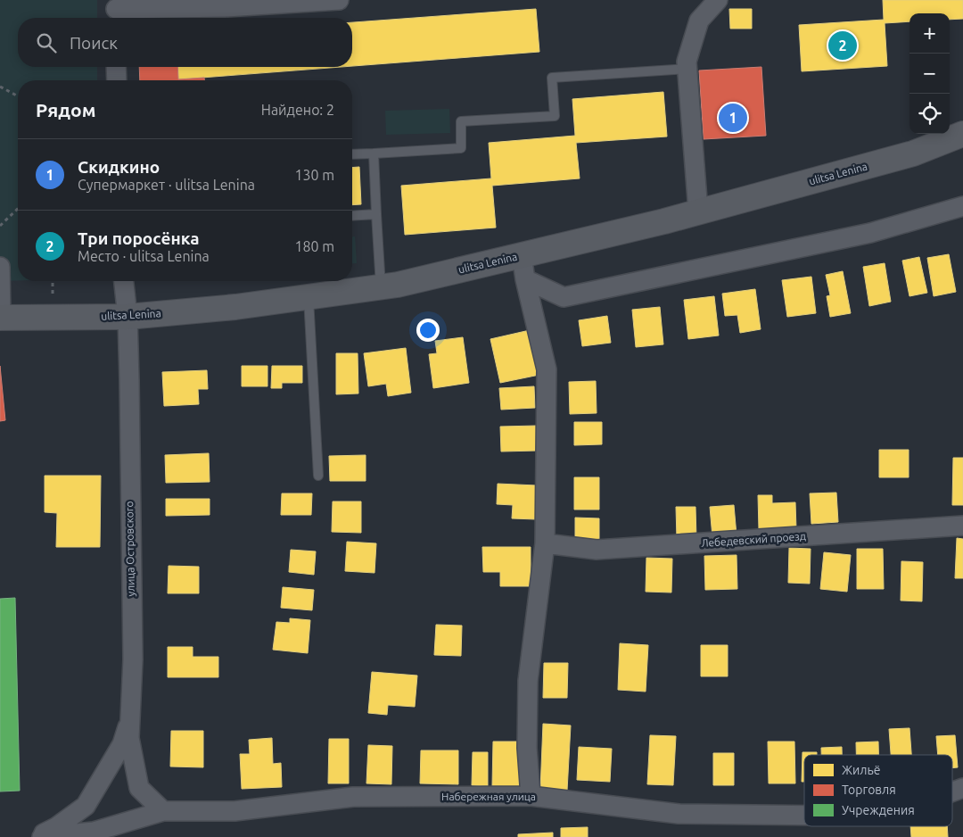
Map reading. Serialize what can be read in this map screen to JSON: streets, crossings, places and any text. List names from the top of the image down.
{
  "streets": {
    "main road": ["ulitsa Lenina"],
    "street": ["Лебедевский проезд", "улица Островского", "Набережная улица"]
  },
  "crossings": [
    ["ulitsa Lenina", "улица Островского"],
    ["улица Островского", "Набережная улица"]
  ],
  "legend": ["Жильё", "Торговля", "Учреждения"],
  "page": {
    "map_buttons": ["+", "−"],
    "search": "Поиск",
    "pins": ["2", "1"],
    "heading": ["Рядом", "Найдено: 2"],
    "list": [
      {
        "mark": "1",
        "name": "Скидкино",
        "note": "Супермаркет · ulitsa Lenina",
        "value": "130 m"
      },
      {
        "mark": "2",
        "name": "Три поросёнка",
        "note": "Место · ulitsa Lenina",
        "value": "180 m"
      }
    ]
  }
}
